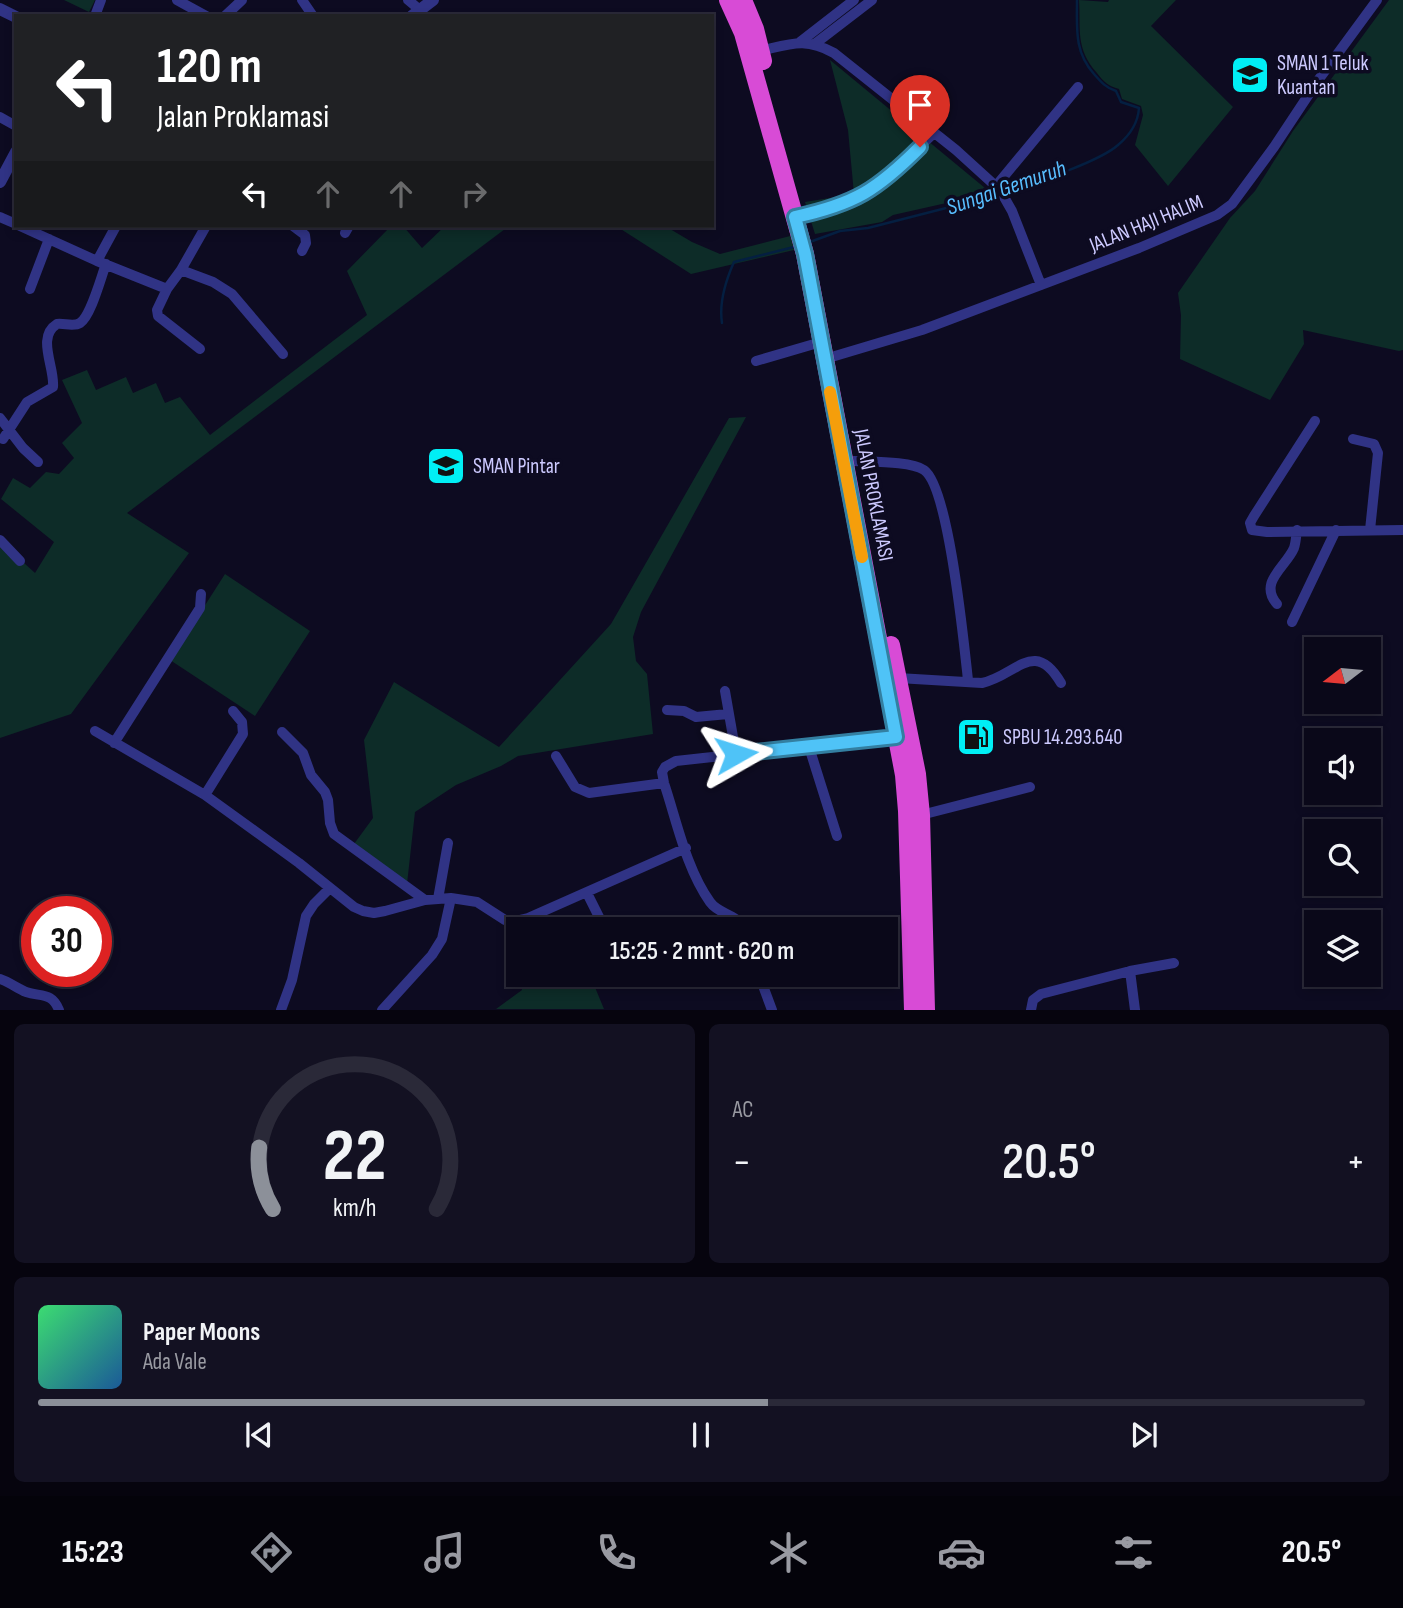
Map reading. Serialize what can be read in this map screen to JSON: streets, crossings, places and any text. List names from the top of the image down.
{
  "streets": {
    "highway": ["JALAN PROKLAMASI"],
    "street": ["JALAN HAJI HALIM"]
  },
  "crossings": [
    ["JALAN HAJI HALIM", "JALAN PROKLAMASI"]
  ],
  "water": ["Sungai Gemuruh"],
  "places": {
    "school or university": ["SMAN 1 Teluk Kuantan", "SMAN Pintar"],
    "fuel station": ["SPBU 14.293.640"]
  },
  "north": "left",
  "page": {
    "turn": ["120 m", "Jalan Proklamasi"],
    "limit": "30",
    "trip": "15:25 · 2 mnt · 620 m",
    "tile": "AC",
    "heat": ["−", "20.5°", "+"],
    "song": ["Paper Moons", "Ada Vale"],
    "tabs": ["15:23", "20.5°"],
    "gauge": ["22", "km/h"]
  }
}
